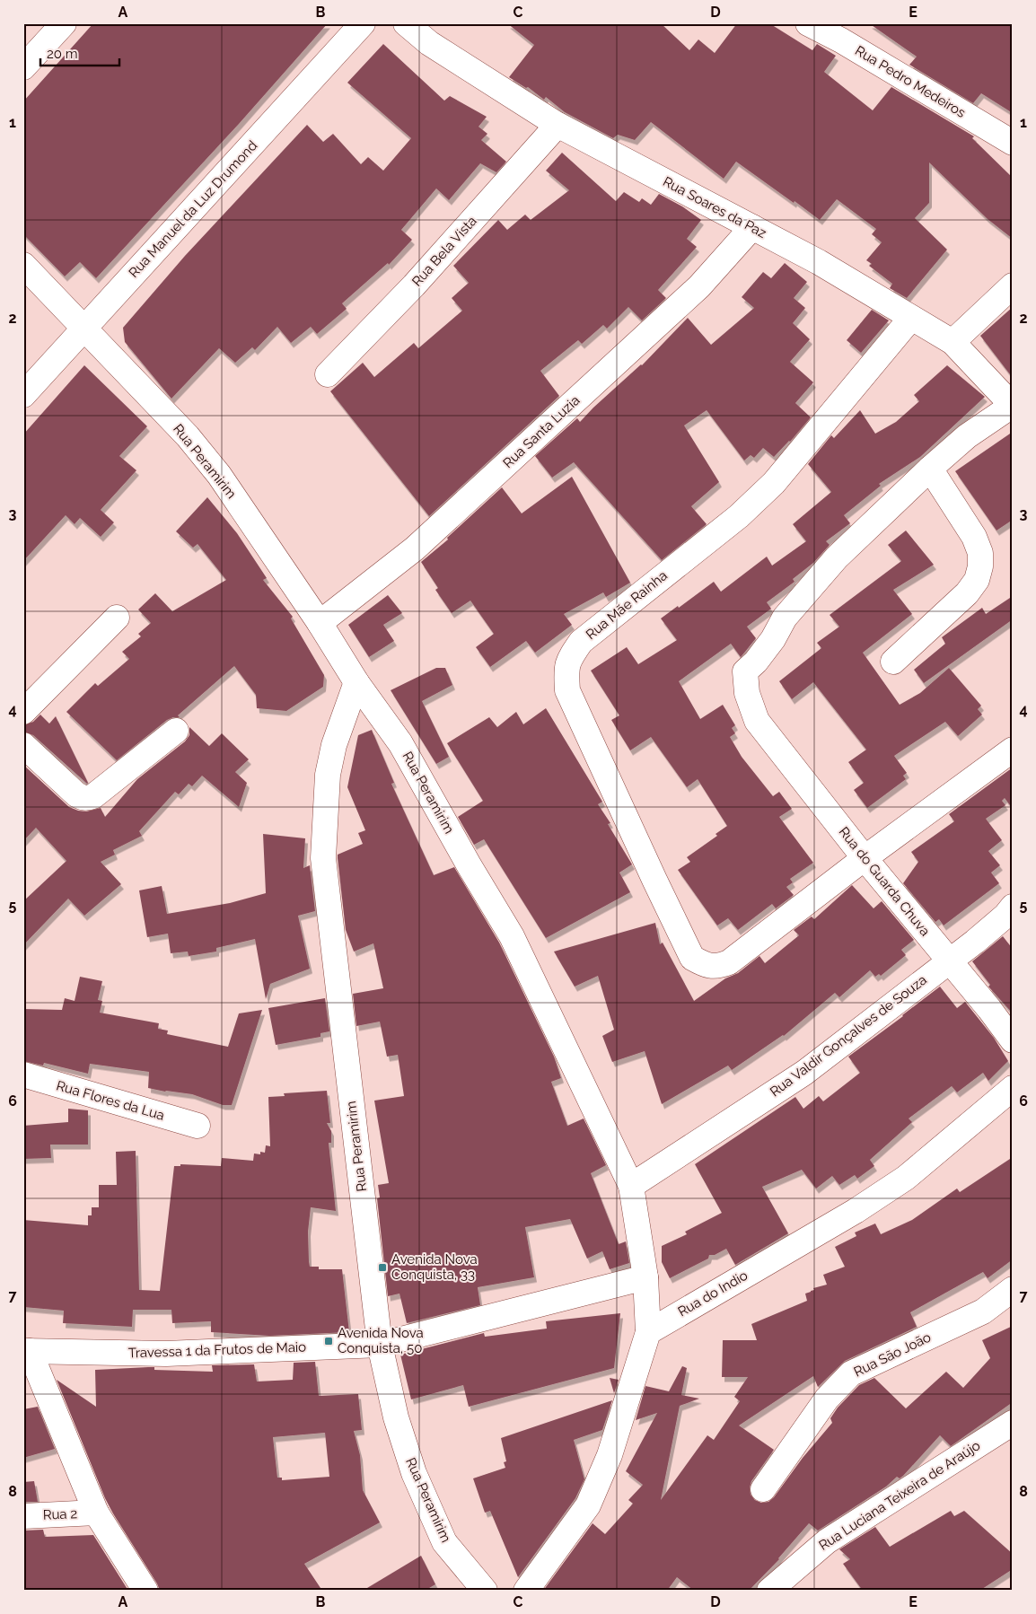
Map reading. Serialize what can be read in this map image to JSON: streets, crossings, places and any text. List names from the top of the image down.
{
  "streets": {
    "street": [
      "Rua Pedro Medeiros",
      "Rua Soares da Paz",
      "Rua Manuel da Luz Drumond",
      "Rua Bela Vista",
      "Rua Santa Luzia",
      "Rua Peramirim",
      "Rua Mãe Rainha",
      "Rua do Guarda Chuva",
      "Rua Valdir Gonçalves de Souza",
      "Rua Flores da Lua",
      "Rua do Indio",
      "Travessa 1 da Frutos de Maio",
      "Rua São João",
      "Rua Luciana Teixeira de Araújo",
      "Rua 2"
    ]
  },
  "crossings": [
    ["Rua Soares da Paz", "Rua Bela Vista"],
    ["Rua Soares da Paz", "Rua Santa Luzia"],
    ["Rua Soares da Paz", "Rua Mãe Rainha"],
    ["Rua Manuel da Luz Drumond", "Rua Peramirim"],
    ["Rua Santa Luzia", "Rua Peramirim"],
    ["Rua Peramirim", "Rua Valdir Gonçalves de Souza"],
    ["Rua Peramirim", "Rua do Indio"],
    ["Rua Peramirim", "Travessa 1 da Frutos de Maio"],
    ["Rua Mãe Rainha", "Rua do Guarda Chuva"],
    ["Rua do Guarda Chuva", "Rua Valdir Gonçalves de Souza"]
  ],
  "places": {
    "transit": ["Avenida Nova Conquista, 33", "Avenida Nova Conquista, 50"]
  },
  "scale_bar": "20 m",
  "grid": {
    "columns": [
      "A",
      "B",
      "C",
      "D",
      "E"
    ],
    "rows": [
      "1",
      "2",
      "3",
      "4",
      "5",
      "6",
      "7",
      "8"
    ]
  }
}
